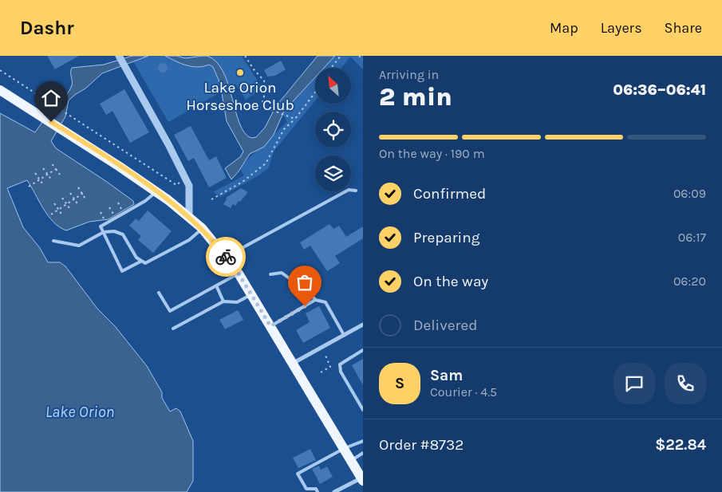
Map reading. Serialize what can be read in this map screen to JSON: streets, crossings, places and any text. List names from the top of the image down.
{
  "water": ["Lake Orion"],
  "places": ["Lake Orion Horseshoe Club"],
  "north": "top left",
  "page": {
    "header": "Dashr",
    "nav": ["Map", "Layers", "Share"],
    "heading": ["2 min", "Arriving in", "06:36–06:41"],
    "panel": [
      "Sam",
      "Courier · 4.5",
      "Order #8732",
      "$22.84"
    ],
    "bar": "On the way · 190 m",
    "list": [
      ["Confirmed", "06:09"],
      ["Preparing", "06:17"],
      ["On the way", "06:20"],
      "Delivered"
    ],
    "round": "S"
  }
}
